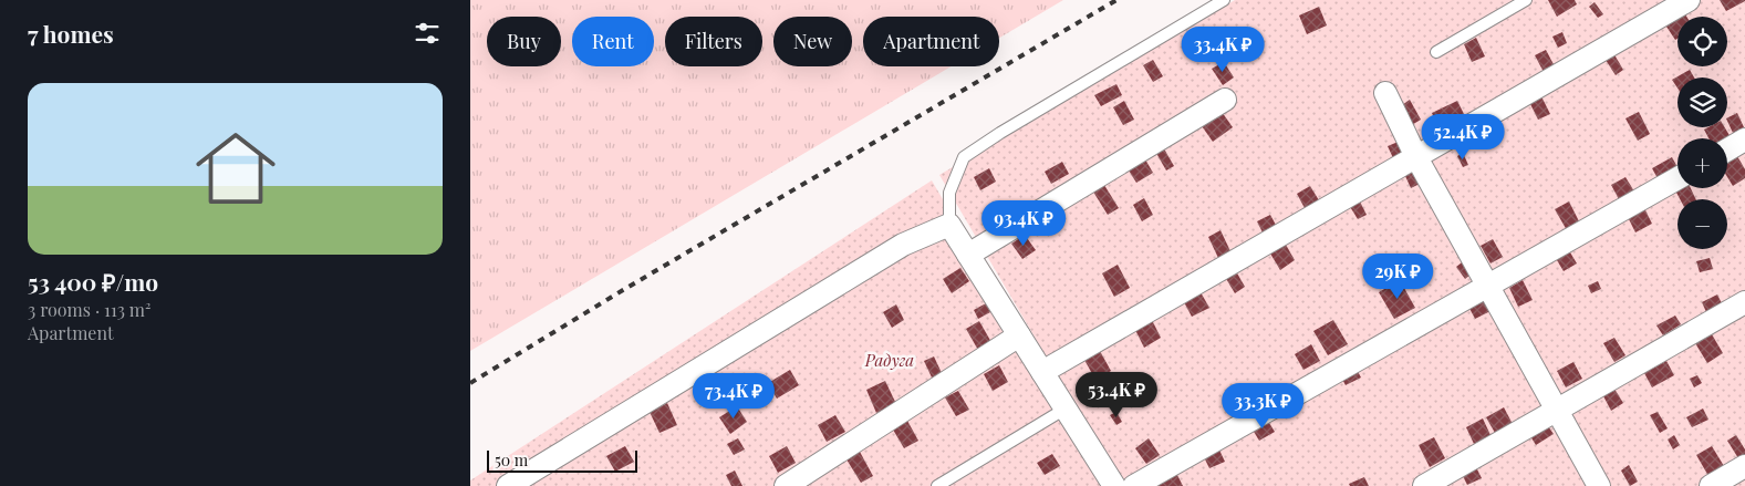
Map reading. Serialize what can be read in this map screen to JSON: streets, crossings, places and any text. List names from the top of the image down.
{
  "parks": ["Радуга"],
  "scale_bar": "50 m",
  "page": {
    "heading": "7 homes",
    "map_buttons": ["+", "−"],
    "chip": [
      "Buy",
      "Rent",
      "Filters",
      "New",
      "Apartment"
    ],
    "price": [
      "33.4K ₽",
      "52.4K ₽",
      "93.4K ₽",
      "29K ₽",
      "53.4K ₽",
      "73.4K ₽",
      "33.3K ₽"
    ],
    "list": [
      {
        "name": "53 400 ₽/mo",
        "note": "3 rooms · 113 m² · Apartment"
      }
    ],
    "scale": "50 m"
  }
}
